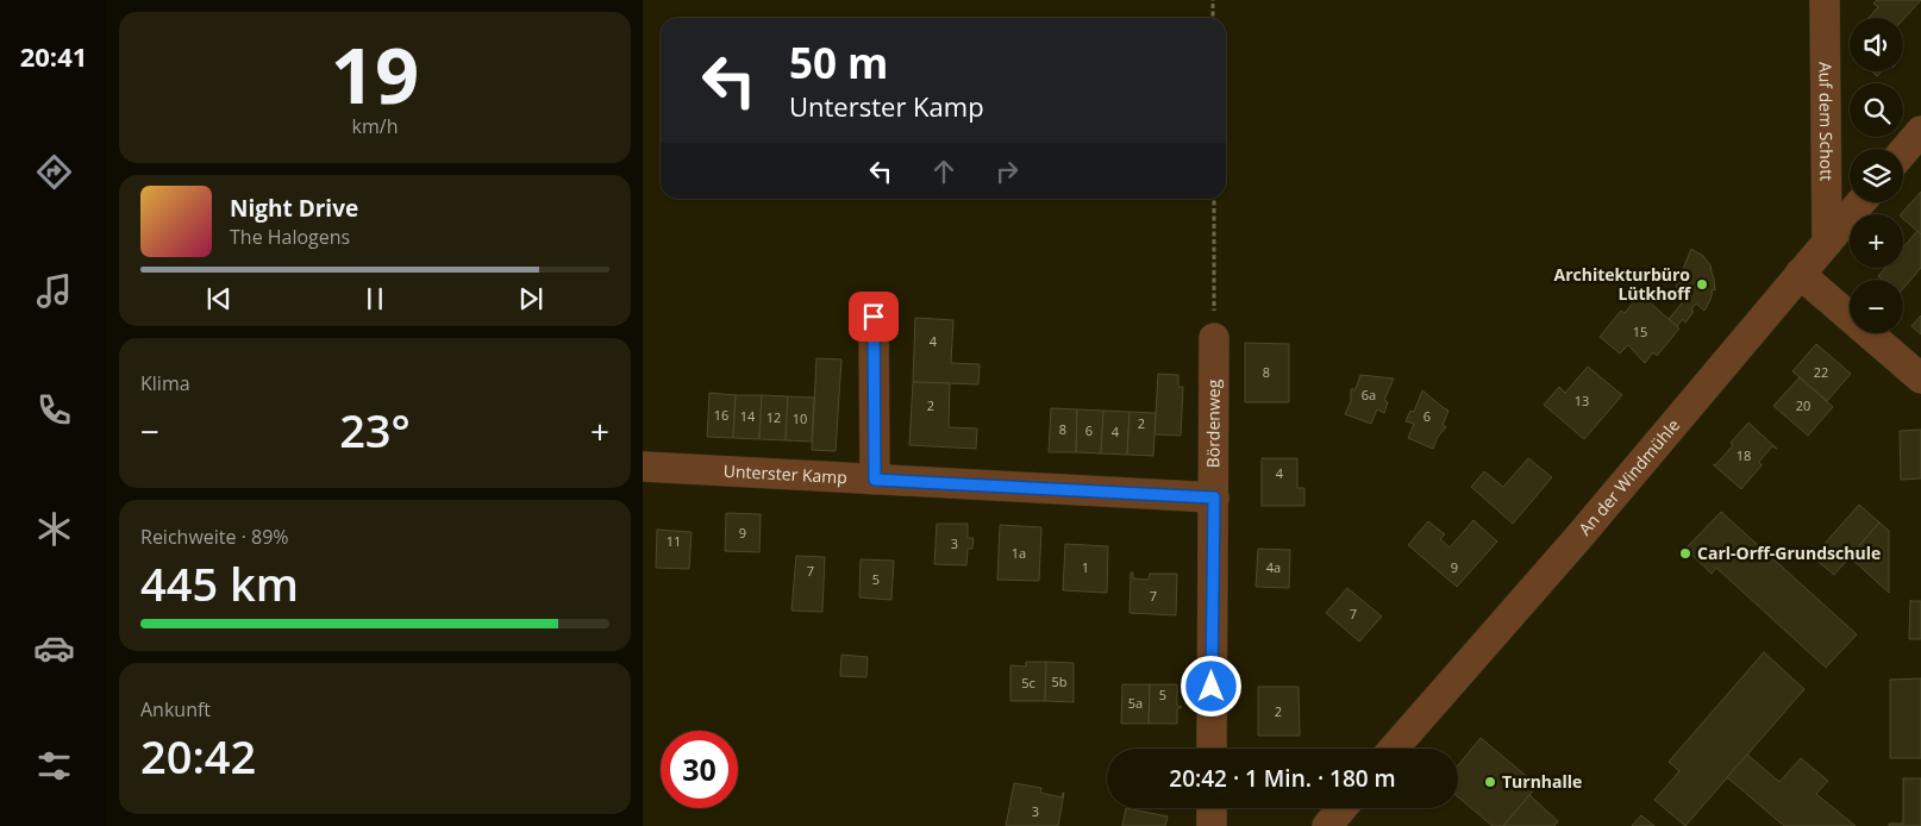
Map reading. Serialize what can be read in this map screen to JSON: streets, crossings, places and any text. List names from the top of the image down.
{
  "streets": {
    "street": [
      "Auf dem Schott",
      "Bördenweg",
      "Unterster Kamp",
      "An der Windmühle"
    ]
  },
  "crossings": [
    ["Auf dem Schott", "An der Windmühle"],
    ["Bördenweg", "Unterster Kamp"]
  ],
  "places": ["Architekturbüro Lütkhoff", "Carl-Orff-Grundschule", "Turnhalle"],
  "house_numbers": [
    "15",
    "4",
    "8",
    "22",
    "6a",
    "13",
    "2",
    "20",
    "16",
    "14",
    "6",
    "12",
    "10",
    "2",
    "8",
    "6",
    "4",
    "18",
    "4",
    "9",
    "11",
    "3",
    "1a",
    "1",
    "4a",
    "9",
    "7",
    "5",
    "7",
    "7",
    "5b",
    "5c",
    "5",
    "5a",
    "2",
    "3"
  ],
  "page": {
    "tabs": "20:41",
    "tile": [
      ["19", "km/h"],
      "Klima",
      ["Reichweite · 89%", "445 km"],
      ["Ankunft", "20:42"]
    ],
    "map_buttons": ["+", "−"],
    "turn": ["50 m", "Unterster Kamp"],
    "song": ["Night Drive", "The Halogens"],
    "heat": ["−", "23°", "+"],
    "limit": "30",
    "trip": "20:42 · 1 Min. · 180 m"
  }
}
